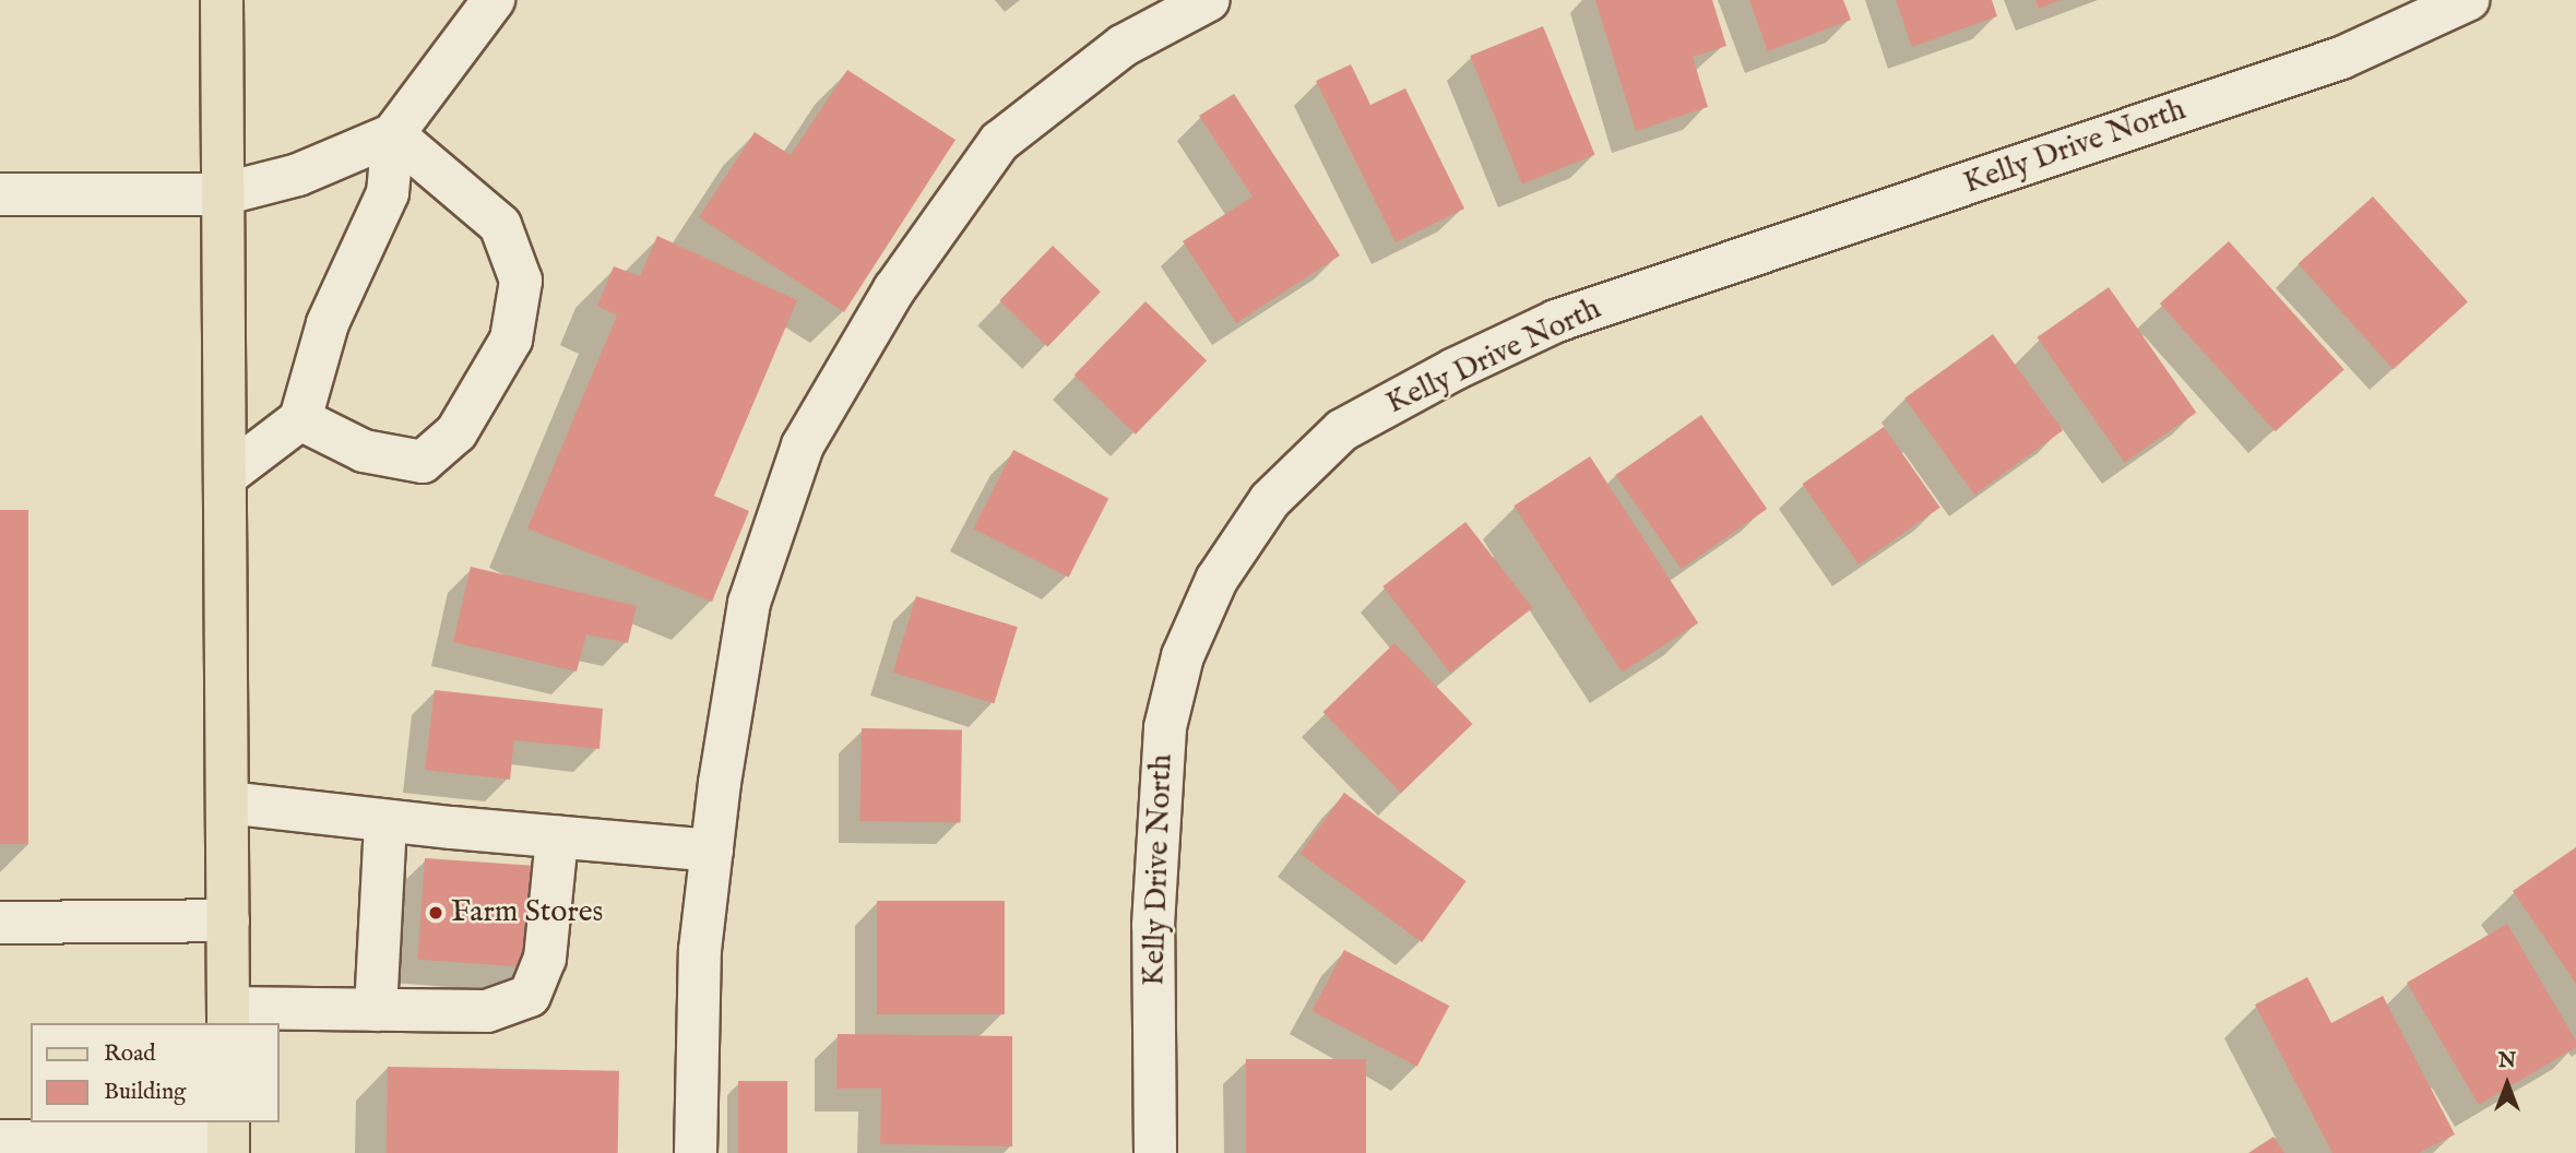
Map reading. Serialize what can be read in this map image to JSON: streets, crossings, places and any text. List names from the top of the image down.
{
  "streets": {
    "street": ["Kelly Drive North"]
  },
  "places": ["Farm Stores"],
  "legend": ["Road", "Building"],
  "north": "top"
}
